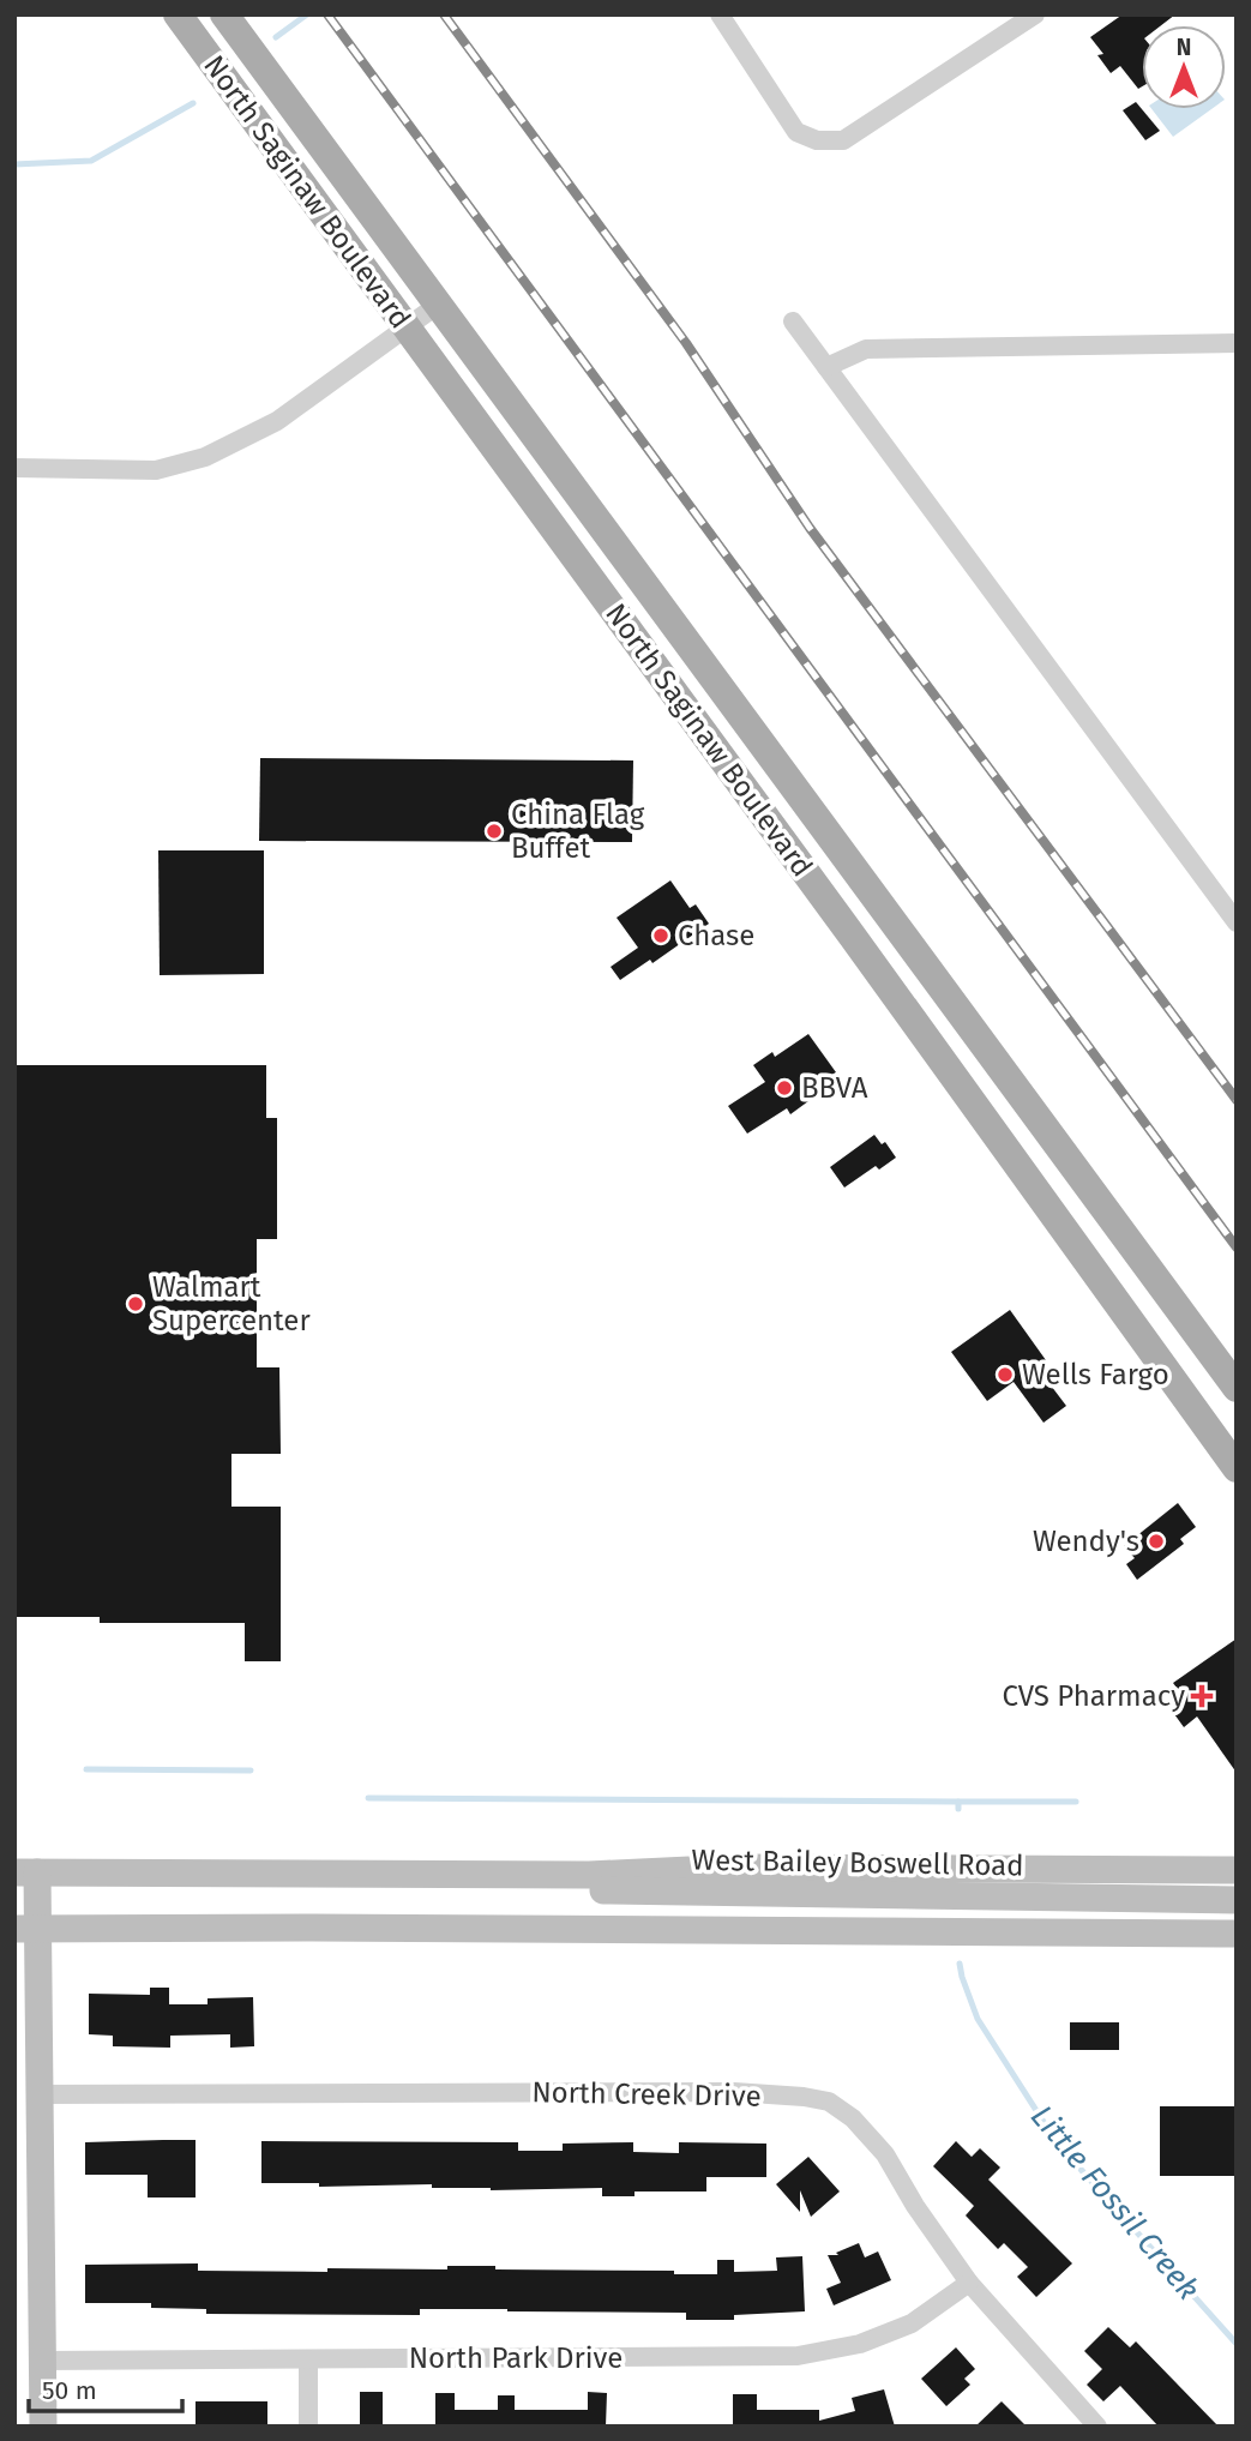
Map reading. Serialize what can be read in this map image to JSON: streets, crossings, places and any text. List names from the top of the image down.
{
  "streets": {
    "main road": ["North Saginaw Boulevard", "West Bailey Boswell Road"],
    "street": ["North Creek Drive", "North Park Drive"]
  },
  "crossings": [
    ["North Creek Drive", "North Park Drive"]
  ],
  "water": ["Little Fossil Creek"],
  "places": {
    "other": [
      "China Flag Buffet",
      "Chase",
      "BBVA",
      "Walmart Supercenter",
      "Wells Fargo",
      "Wendy's"
    ],
    "health": ["CVS Pharmacy"]
  },
  "scale_bar": "50 m",
  "north": "top"
}
